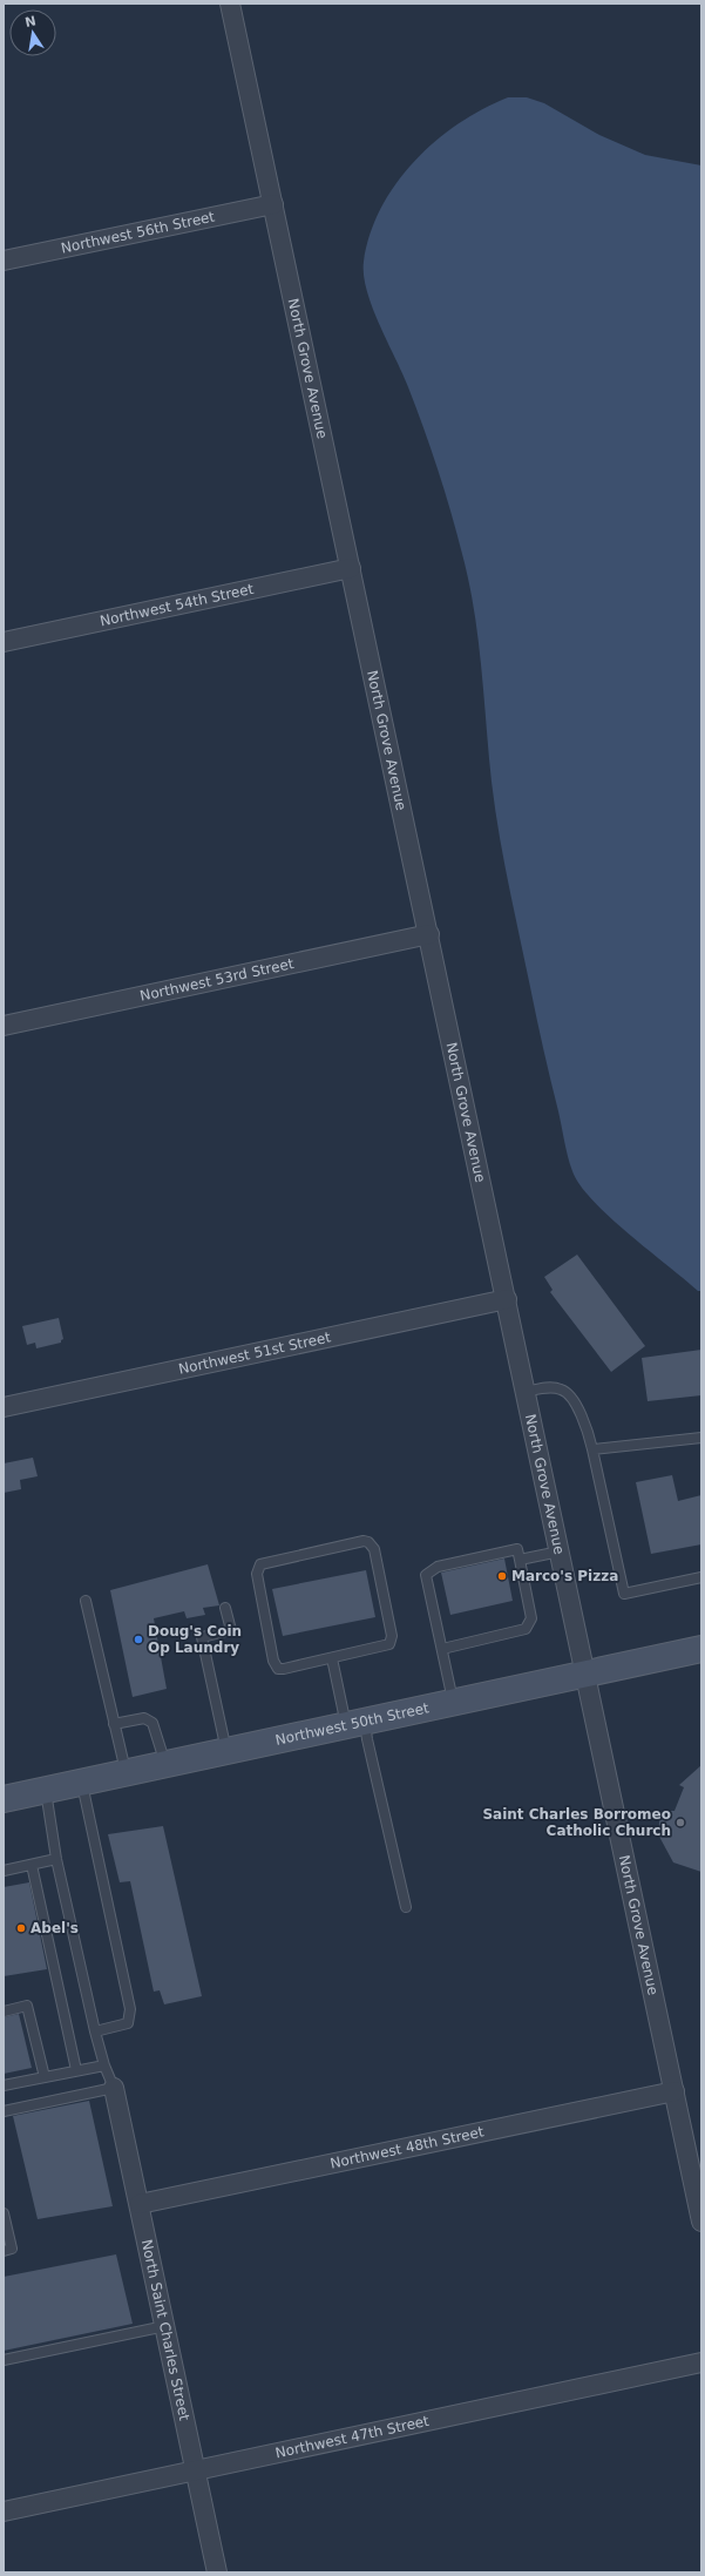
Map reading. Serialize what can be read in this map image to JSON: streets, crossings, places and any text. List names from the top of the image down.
{
  "streets": {
    "main road": ["Northwest 50th Street"],
    "street": [
      "Northwest 56th Street",
      "North Grove Avenue",
      "Northwest 54th Street",
      "Northwest 53rd Street",
      "Northwest 51st Street",
      "Northwest 48th Street",
      "North Saint Charles Street",
      "Northwest 47th Street"
    ]
  },
  "crossings": [
    ["Northwest 56th Street", "North Grove Avenue"],
    ["North Grove Avenue", "Northwest 54th Street"],
    ["North Grove Avenue", "Northwest 53rd Street"],
    ["North Grove Avenue", "Northwest 51st Street"],
    ["North Grove Avenue", "Northwest 50th Street"],
    ["North Grove Avenue", "Northwest 48th Street"],
    ["Northwest 48th Street", "North Saint Charles Street"],
    ["North Saint Charles Street", "Northwest 47th Street"]
  ],
  "places": [
    "Marco's Pizza",
    "Doug's Coin Op Laundry",
    "Saint Charles Borromeo Catholic Church",
    "Abel's"
  ],
  "north": "top"
}
